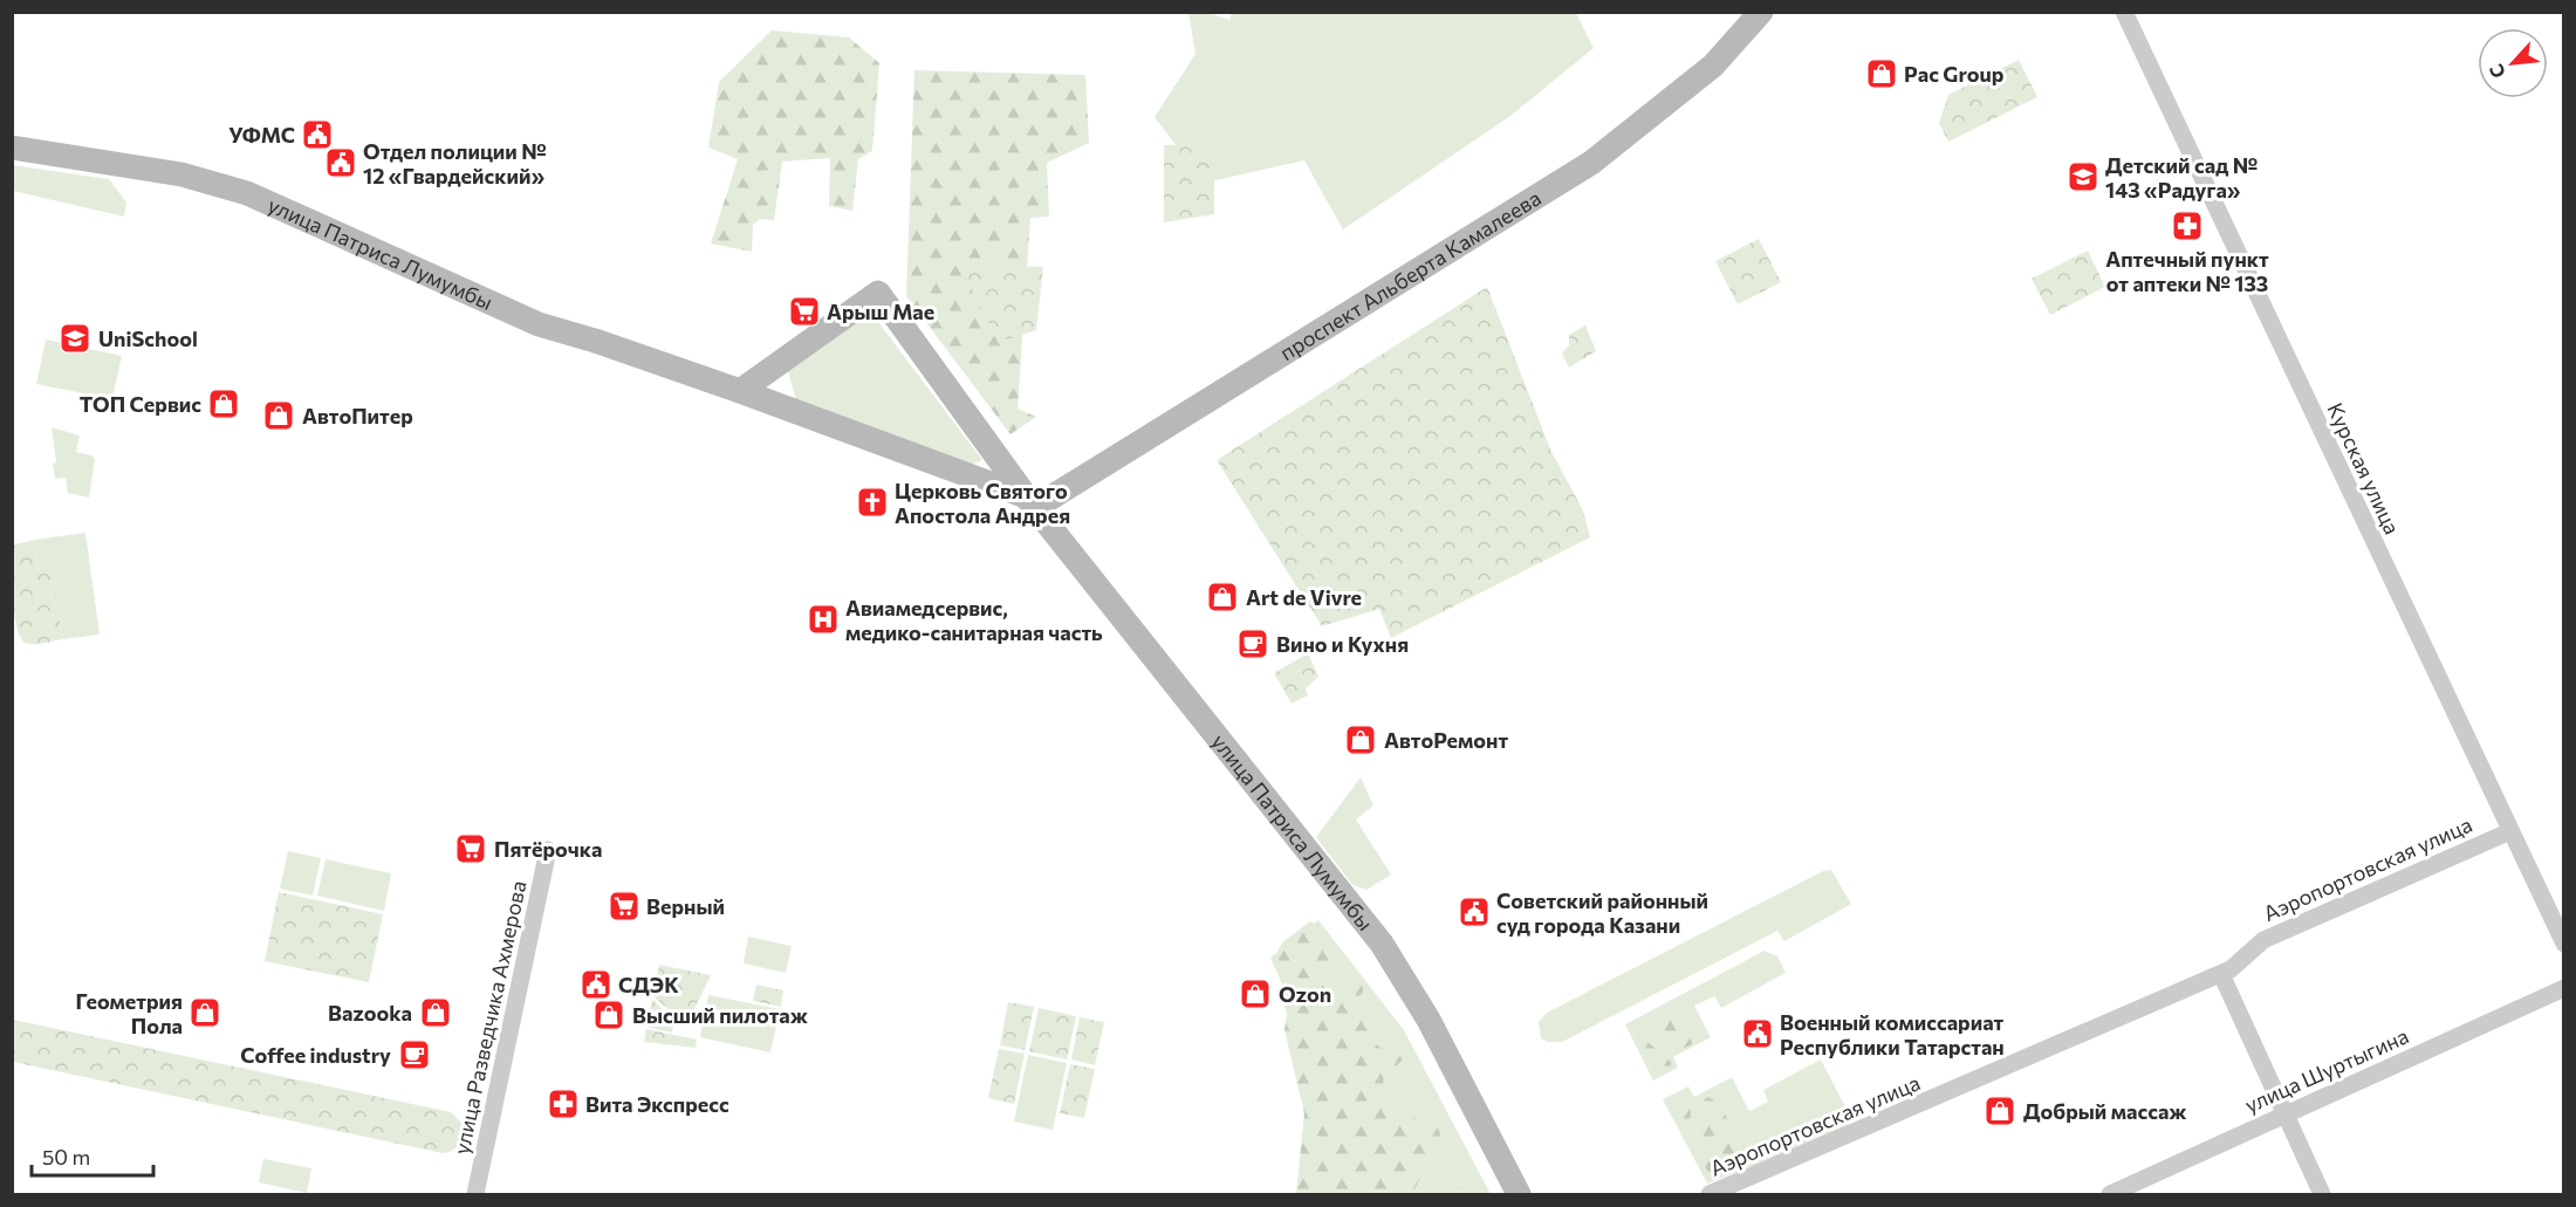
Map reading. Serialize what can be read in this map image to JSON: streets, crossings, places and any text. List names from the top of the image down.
{
  "streets": {
    "main road": ["улица Патриса Лумумбы", "проспект Альберта Камалеева"],
    "street": [
      "Курская улица",
      "Аэропортовская улица",
      "улица Разведчика Ахмерова",
      "улица Шуртыгина"
    ]
  },
  "crossings": [
    ["улица Патриса Лумумбы", "проспект Альберта Камалеева"],
    ["Курская улица", "Аэропортовская улица"]
  ],
  "places": {
    "shop": [
      "Pac Group",
      "ТОП Сервис",
      "АвтоПитер",
      "Art de Vivre",
      "АвтоРемонт",
      "Ozon",
      "Геометрия Пола",
      "Bazooka",
      "Высший пилотаж",
      "Добрый массаж"
    ],
    "public building": [
      "УФМС",
      "Отдел полиции № 12 «Гвардейский»",
      "Советский районный суд города Казани",
      "СДЭК",
      "Военный комиссариат Республики Татарстан"
    ],
    "school or university": ["Детский сад № 143 «Радуга»", "UniSchool"],
    "pharmacy": ["Аптечный пункт от аптеки № 133", "Вита Экспресс"],
    "supermarket": ["Арыш Мае", "Пятёрочка", "Верный"],
    "church": ["Церковь Святого Апостола Андрея"],
    "hospital": ["Авиамедсервис, медико-санитарная часть"],
    "cafe": ["Вино и Кухня", "Coffee industry"]
  },
  "scale_bar": "50 m",
  "north": "bottom left"
}
